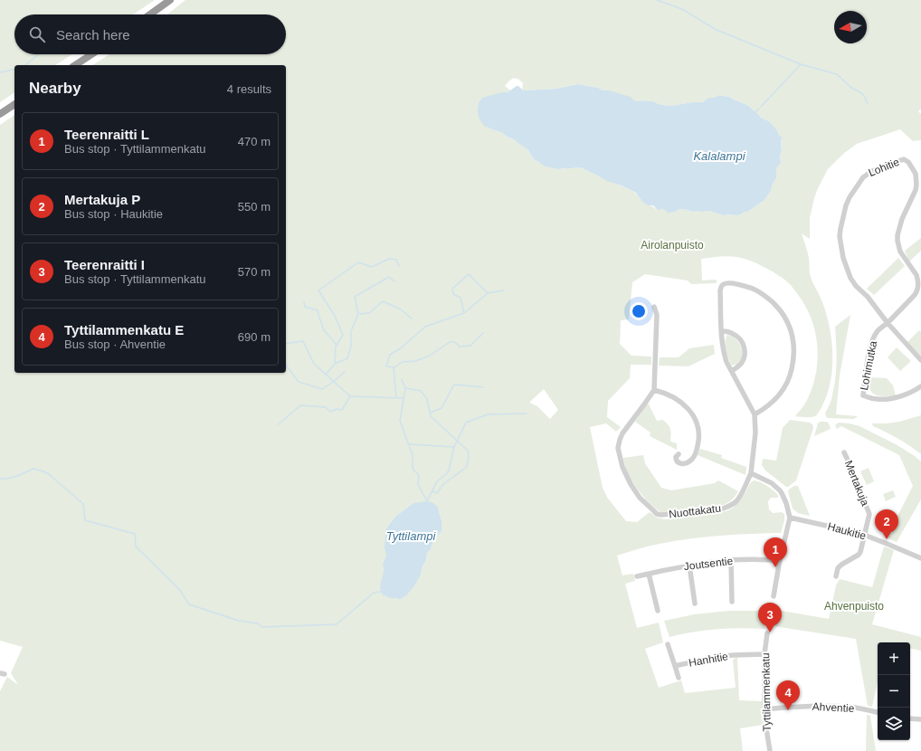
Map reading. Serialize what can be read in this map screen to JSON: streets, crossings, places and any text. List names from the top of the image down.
{
  "streets": {
    "street": [
      "Lohitie",
      "Lohimutka",
      "Mertakuja",
      "Nuottakatu",
      "Haukitie",
      "Joutsentie",
      "Hanhitie",
      "Tyttilammenkatu",
      "Ahventie"
    ]
  },
  "crossings": [
    ["Lohitie", "Lohimutka"],
    ["Mertakuja", "Haukitie"],
    ["Hanhitie", "Tyttilammenkatu"],
    ["Tyttilammenkatu", "Ahventie"]
  ],
  "water": ["Kalalampi", "Tyttilampi"],
  "parks": ["Airolanpuisto", "Ahvenpuisto"],
  "north": "left",
  "page": {
    "search": "Search here",
    "heading": ["Nearby", "4 results"],
    "list": [
      {
        "mark": "1",
        "name": "Teerenraitti L",
        "note": "Bus stop · Tyttilammenkatu",
        "value": "470 m"
      },
      {
        "mark": "2",
        "name": "Mertakuja P",
        "note": "Bus stop · Haukitie",
        "value": "550 m"
      },
      {
        "mark": "3",
        "name": "Teerenraitti I",
        "note": "Bus stop · Tyttilammenkatu",
        "value": "570 m"
      },
      {
        "mark": "4",
        "name": "Tyttilammenkatu E",
        "note": "Bus stop · Ahventie",
        "value": "690 m"
      }
    ],
    "pins": [
      "2",
      "1",
      "3",
      "4"
    ],
    "map_buttons": ["+", "−"]
  }
}
